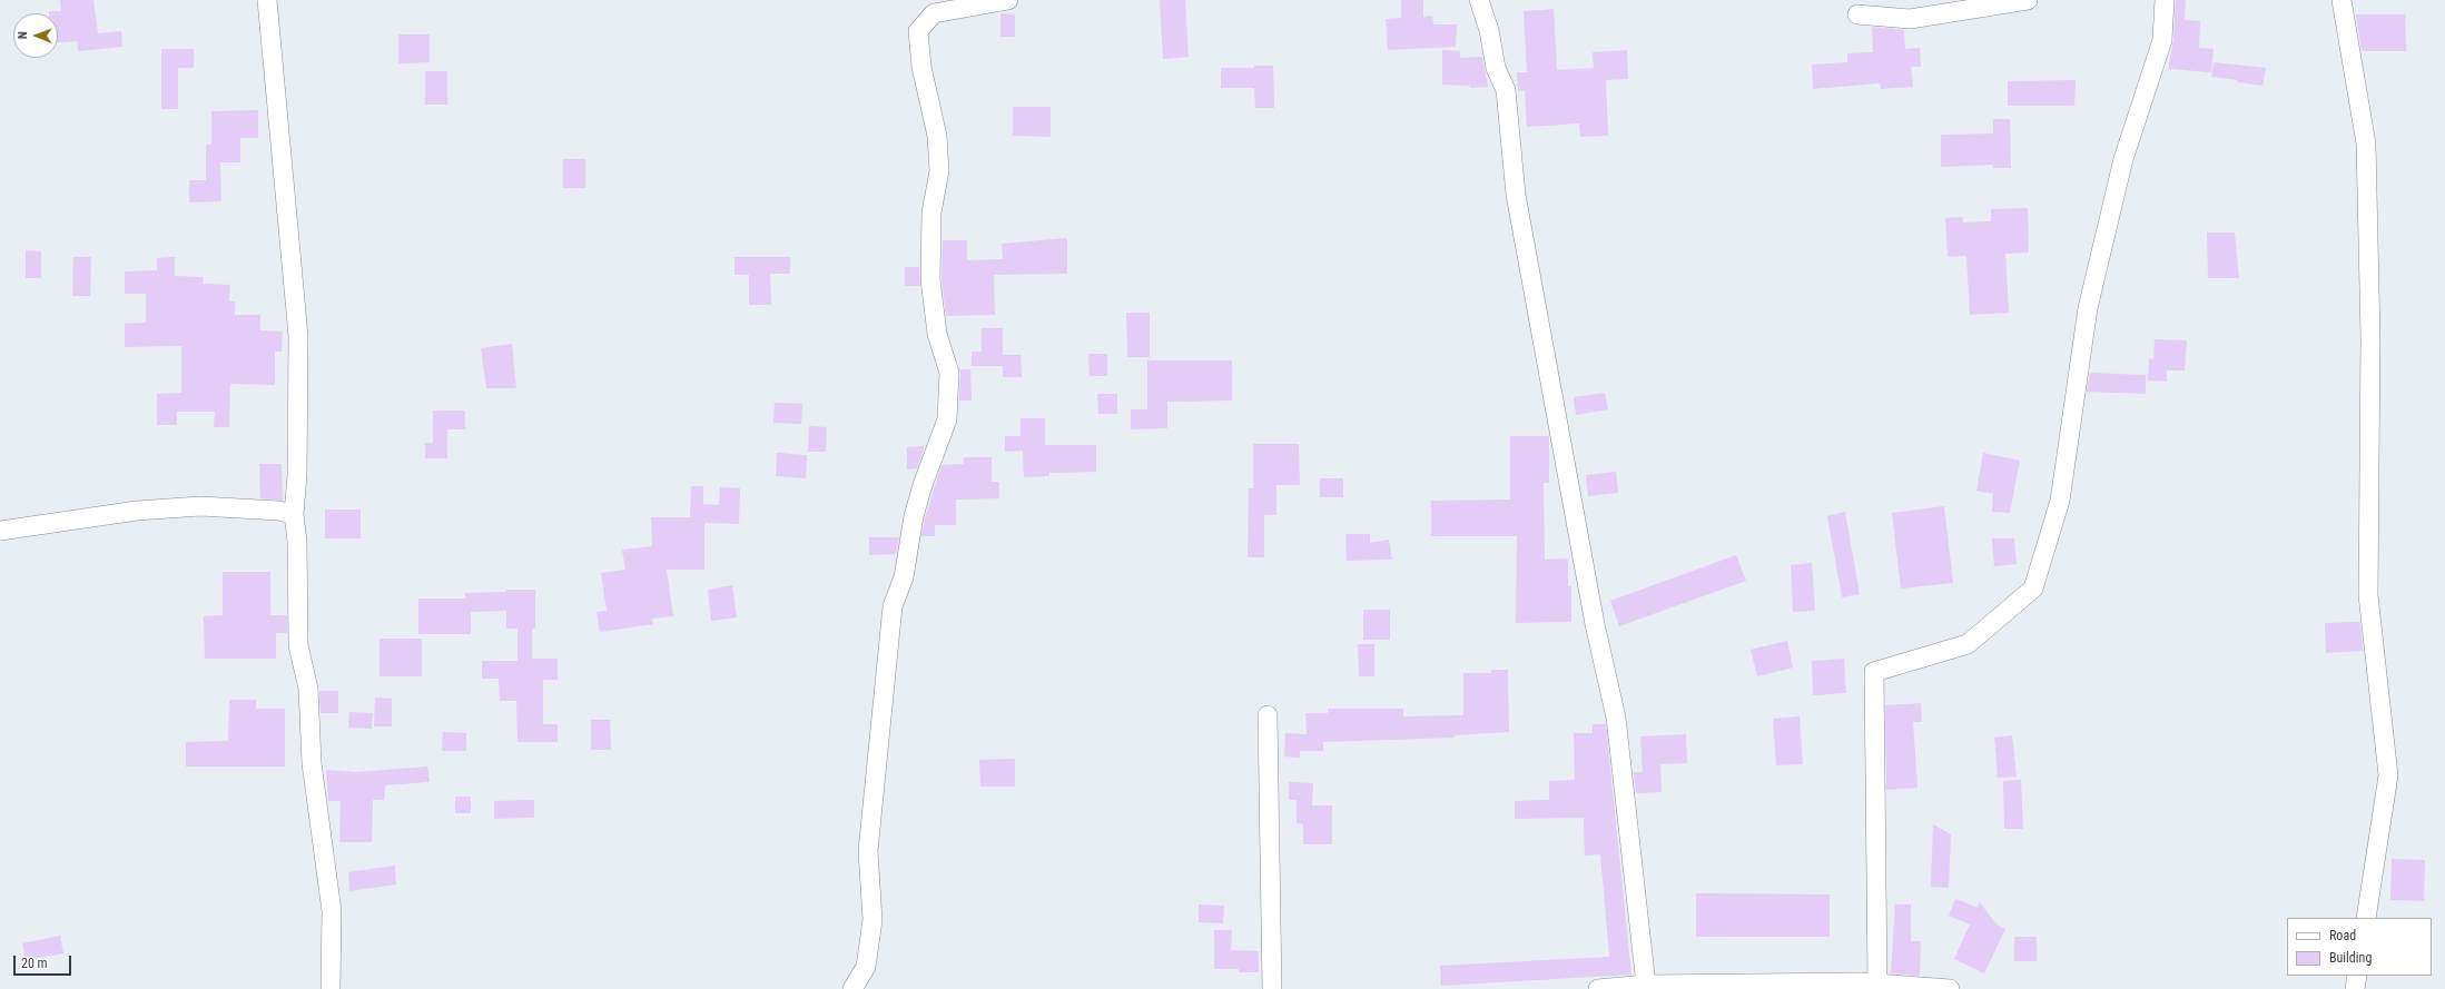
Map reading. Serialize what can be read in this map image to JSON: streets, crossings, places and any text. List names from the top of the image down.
{
  "legend": ["Road", "Building"],
  "scale_bar": "20 m",
  "north": "left"
}
